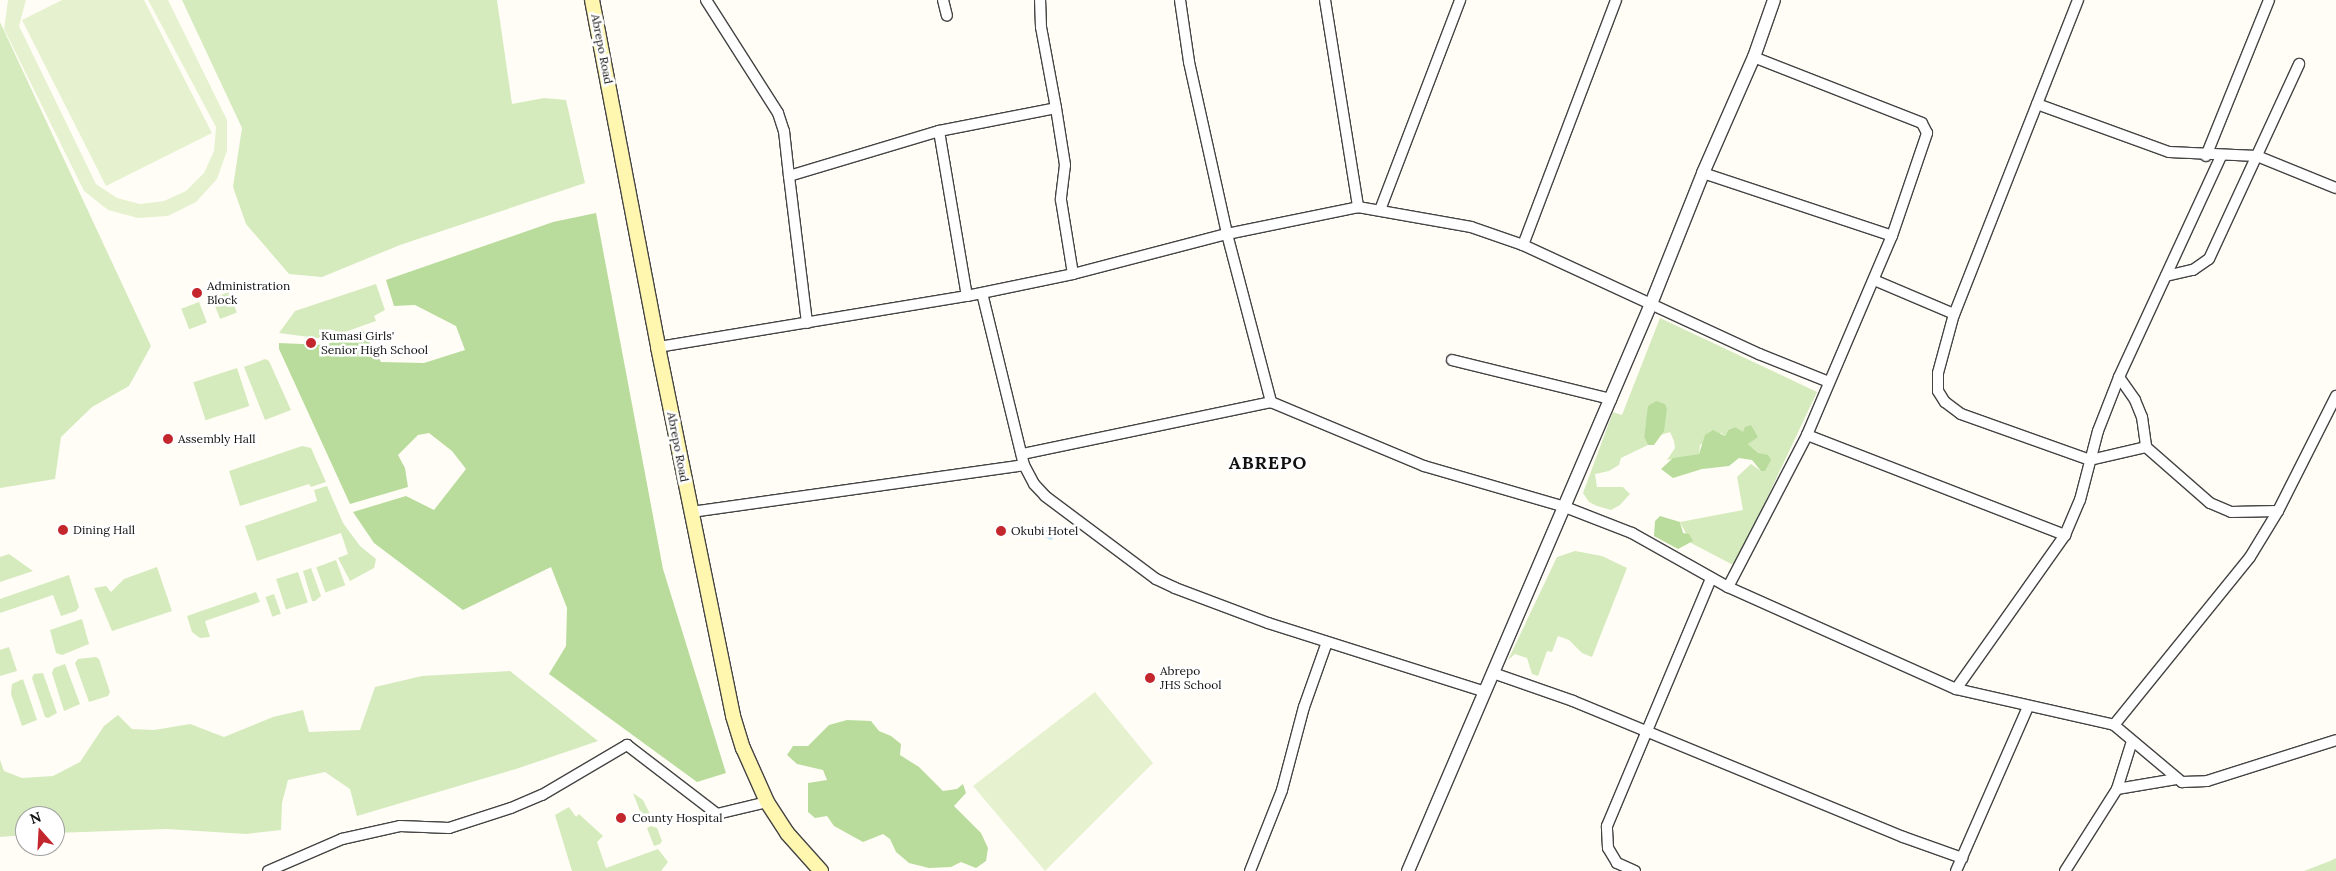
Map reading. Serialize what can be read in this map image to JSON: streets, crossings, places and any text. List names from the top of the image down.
{
  "streets": {
    "main road": ["Abrepo Road"]
  },
  "districts": ["ABREPO"],
  "places": [
    "Administration Block",
    "Kumasi Girls' Senior High School",
    "Assembly Hall",
    "Dining Hall",
    "Okubi Hotel",
    "Abrepo JHS School",
    "County Hospital"
  ],
  "north": "top"
}
